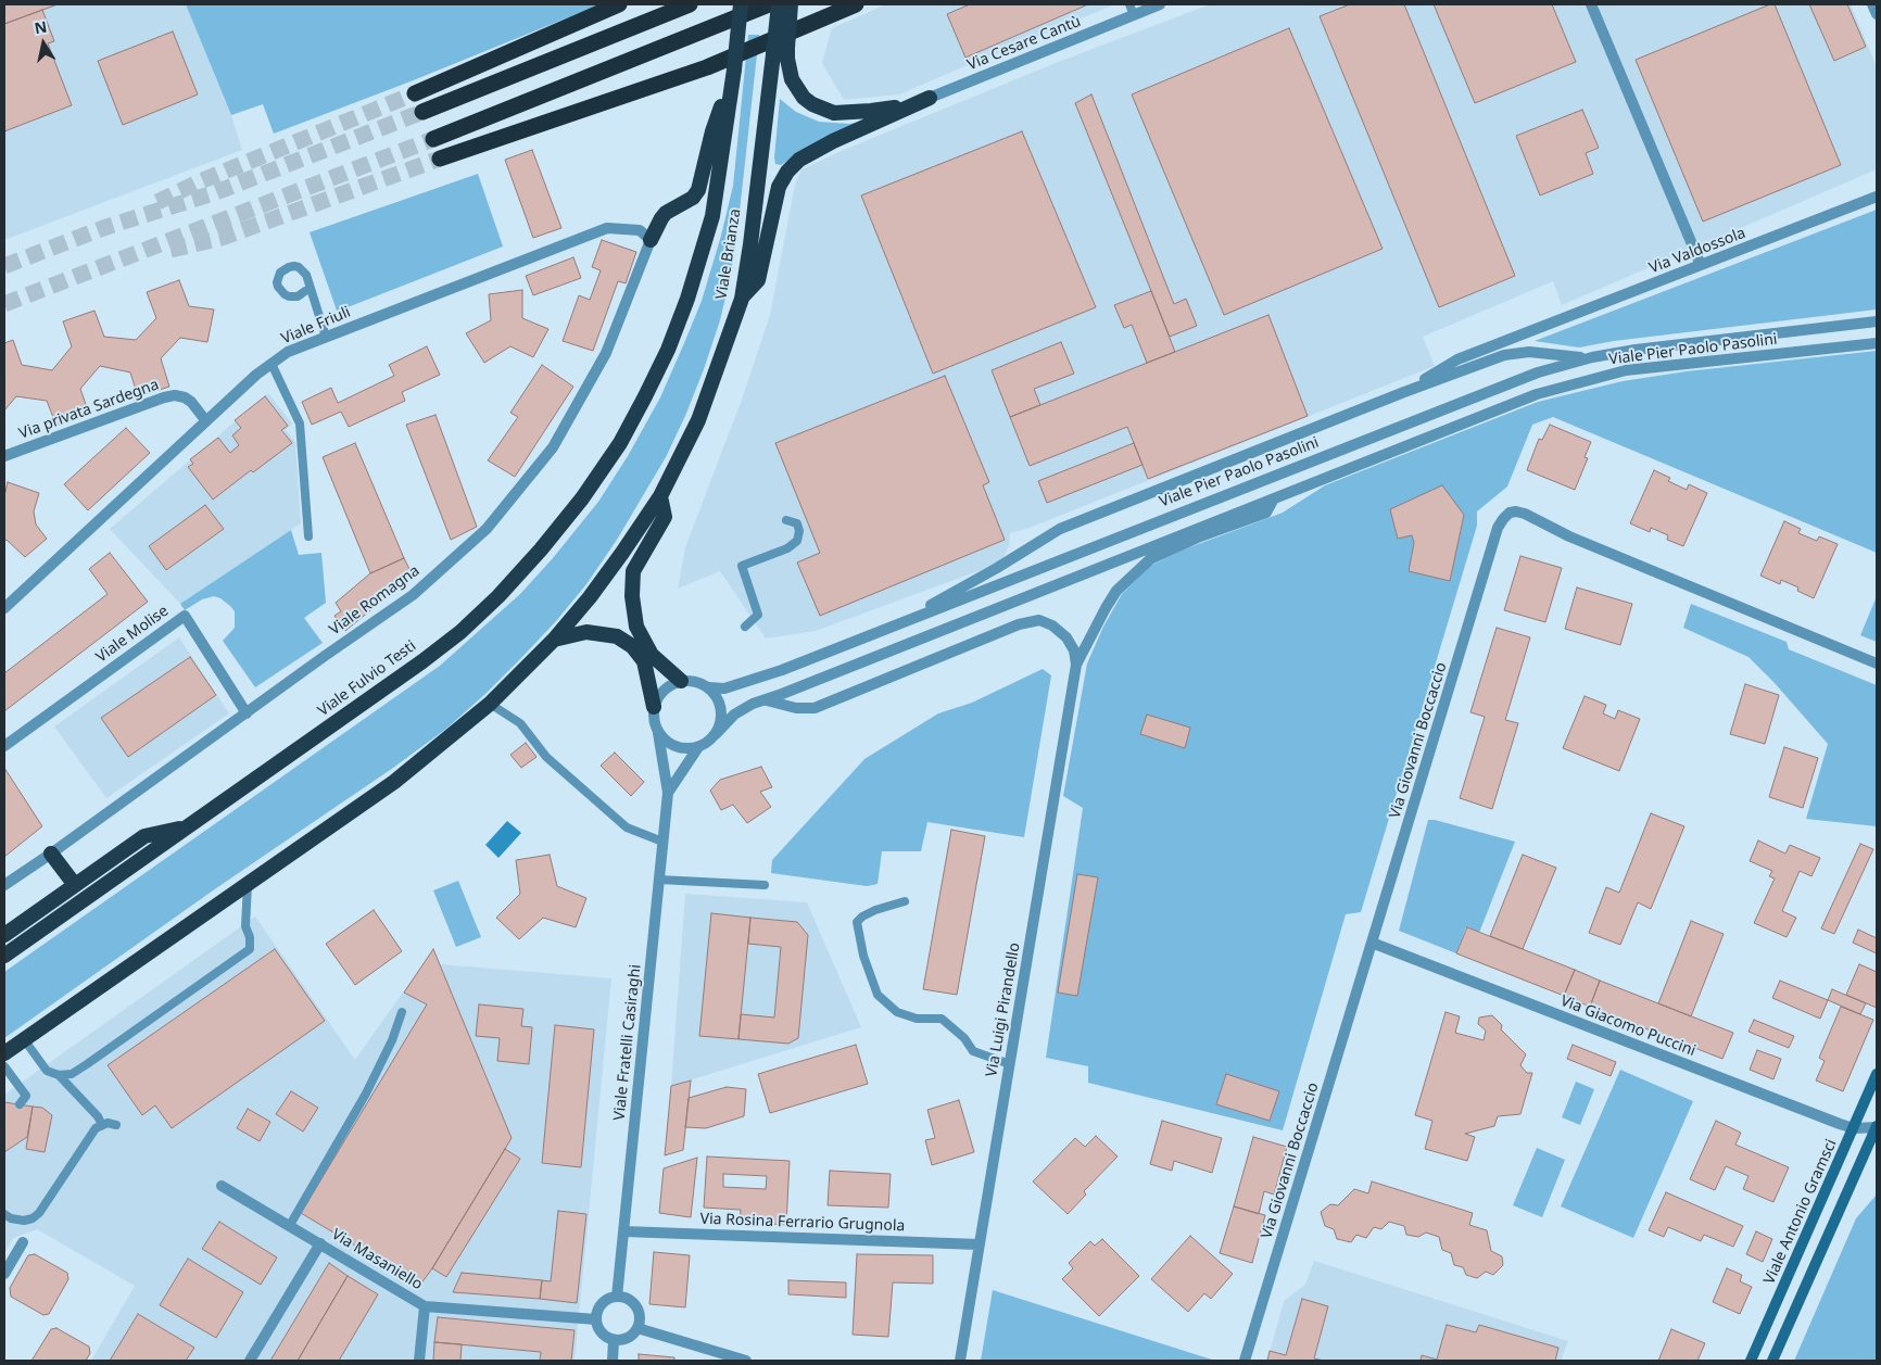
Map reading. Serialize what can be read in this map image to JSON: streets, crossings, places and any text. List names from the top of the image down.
{
  "streets": {
    "highway": ["Viale Brianza", "Viale Fulvio Testi"],
    "main road": ["Viale Antonio Gramsci"],
    "street": [
      "Via Cesare Cantù",
      "Via Valdossola",
      "Viale Friuli",
      "Viale Pier Paolo Pasolini",
      "Via privata Sardegna",
      "Viale Romagna",
      "Viale Molise",
      "Via Giovanni Boccaccio",
      "Via Luigi Pirandello",
      "Via Giacomo Puccini",
      "Viale Fratelli Casiraghi",
      "Via Rosina Ferrario Grugnola",
      "Via Masaniello"
    ]
  },
  "crossings": [
    ["Via Valdossola", "Viale Pier Paolo Pasolini"],
    ["Viale Brianza", "Viale Fulvio Testi"],
    ["Viale Friuli", "Via privata Sardegna"],
    ["Viale Friuli", "Viale Romagna"],
    ["Viale Pier Paolo Pasolini", "Via Luigi Pirandello"],
    ["Viale Pier Paolo Pasolini", "Viale Fratelli Casiraghi"],
    ["Viale Romagna", "Viale Molise"],
    ["Via Giovanni Boccaccio", "Via Giacomo Puccini"],
    ["Via Luigi Pirandello", "Via Rosina Ferrario Grugnola"],
    ["Via Giacomo Puccini", "Viale Antonio Gramsci"],
    ["Viale Fratelli Casiraghi", "Via Rosina Ferrario Grugnola"],
    ["Viale Fratelli Casiraghi", "Via Masaniello"]
  ],
  "north": "top"
}
